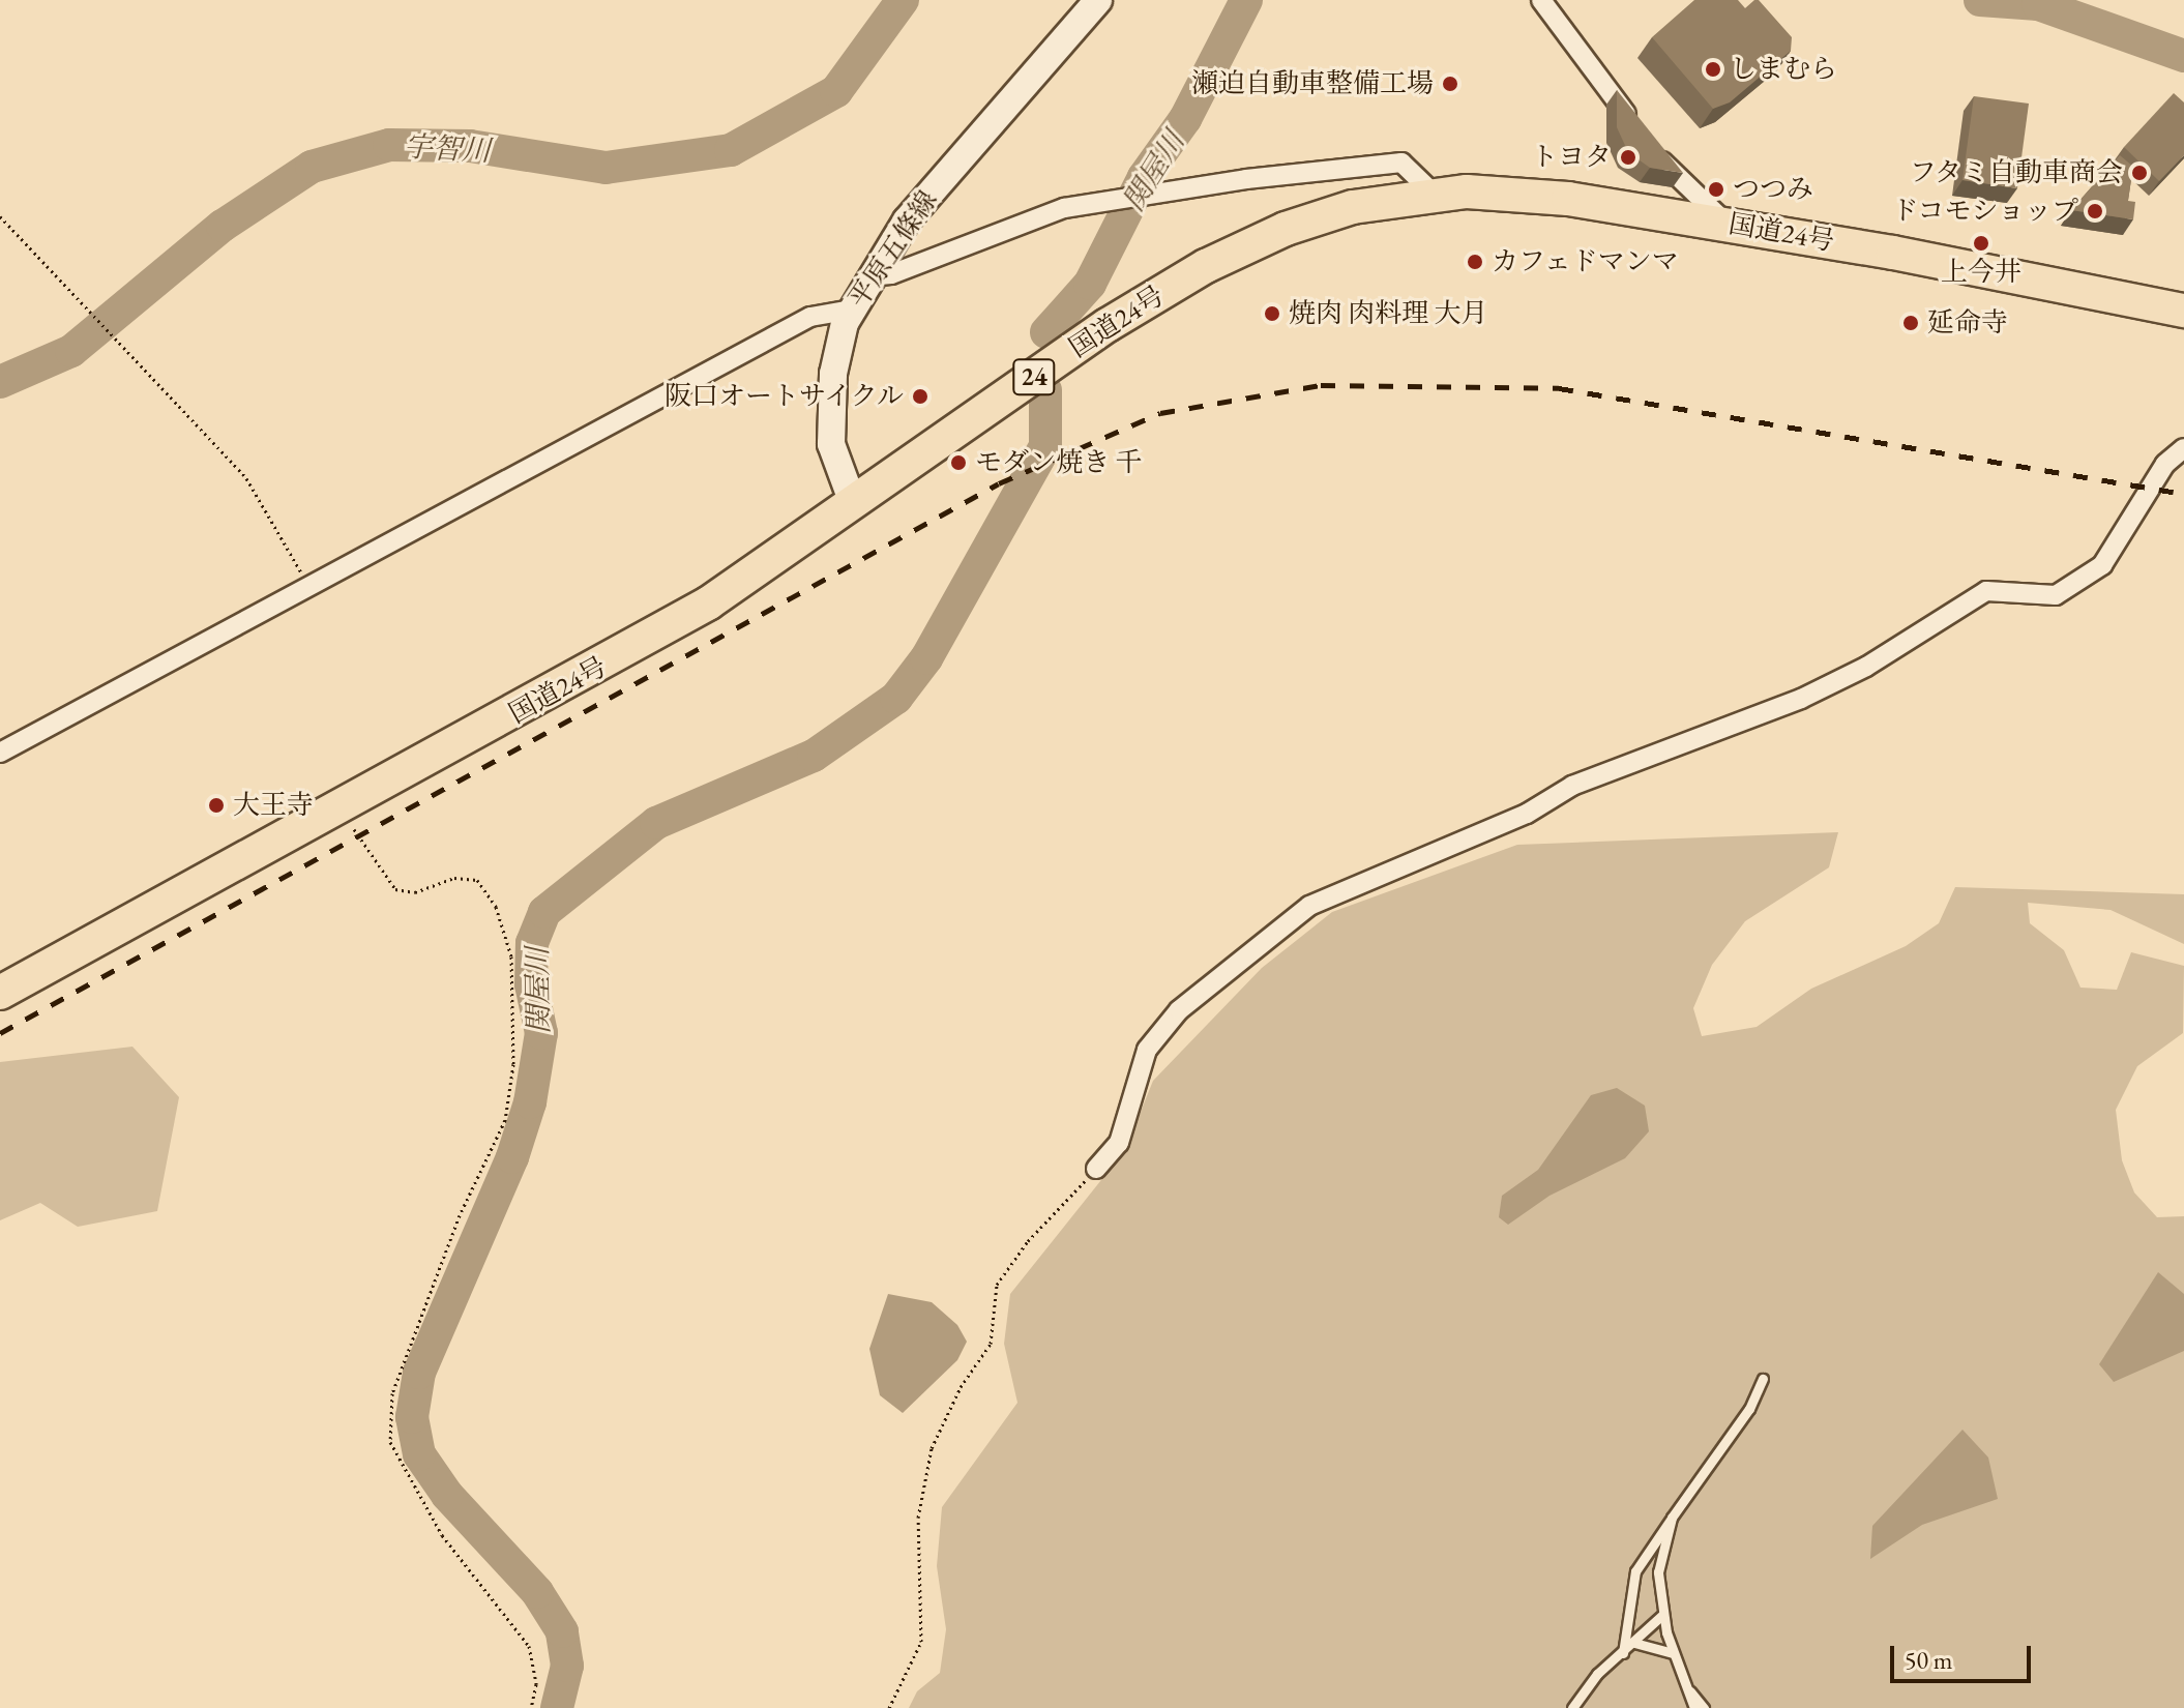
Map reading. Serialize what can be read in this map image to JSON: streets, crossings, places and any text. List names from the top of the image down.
{
  "streets": {
    "highway": ["国道24号", "24"],
    "main road": ["平原五條線"]
  },
  "crossings": [
    ["国道24号", "平原五條線"]
  ],
  "water": ["宇智川", "関屋川"],
  "places": [
    "しまむら",
    "瀬迫自動車整備工場",
    "トヨタ",
    "フタミ自動車商会",
    "つつみ",
    "ドコモショップ",
    "上今井",
    "カフェドマンマ",
    "焼肉 肉料理 大月",
    "延命寺",
    "阪口オートサイクル",
    "モダン焼き 千",
    "大王寺"
  ],
  "scale_bar": "50 m"
}
